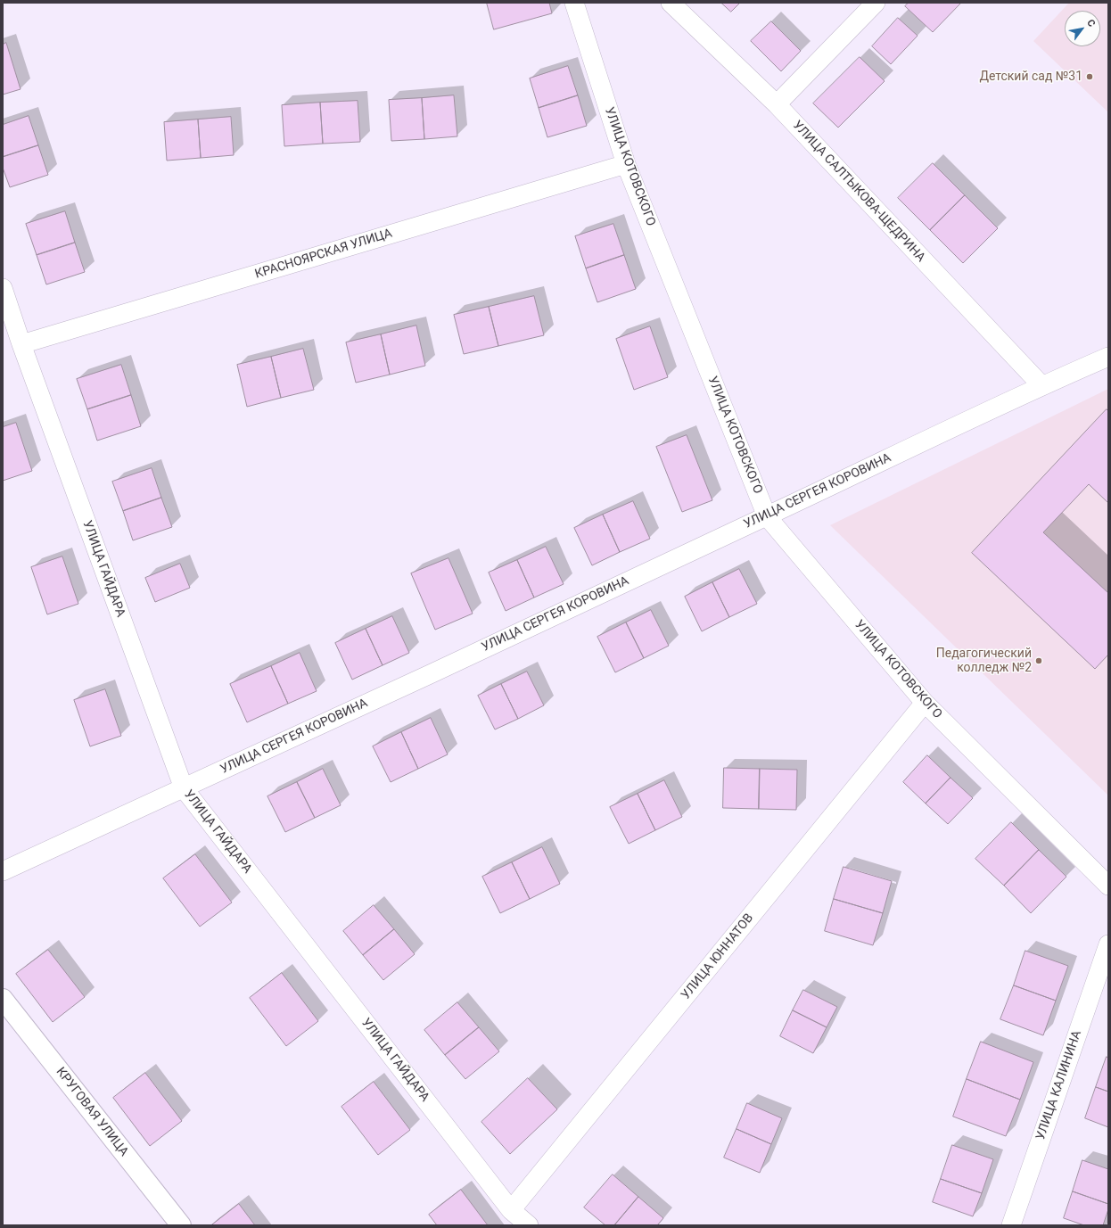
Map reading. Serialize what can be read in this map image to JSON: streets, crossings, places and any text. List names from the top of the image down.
{
  "streets": {
    "street": [
      "УЛИЦА КОТОВСКОГО",
      "УЛИЦА САЛТЫКОВА-ЩЕДРИНА",
      "КРАСНОЯРСКАЯ УЛИЦА",
      "УЛИЦА СЕРГЕЯ КОРОВИНА",
      "УЛИЦА ГАЙДАРА",
      "УЛИЦА ЮННАТОВ",
      "УЛИЦА КАЛИНИНА",
      "КРУГОВАЯ УЛИЦА"
    ]
  },
  "crossings": [
    ["УЛИЦА КОТОВСКОГО", "КРАСНОЯРСКАЯ УЛИЦА"],
    ["УЛИЦА КОТОВСКОГО", "УЛИЦА СЕРГЕЯ КОРОВИНА"],
    ["УЛИЦА КОТОВСКОГО", "УЛИЦА ЮННАТОВ"],
    ["УЛИЦА САЛТЫКОВА-ЩЕДРИНА", "УЛИЦА СЕРГЕЯ КОРОВИНА"],
    ["КРАСНОЯРСКАЯ УЛИЦА", "УЛИЦА ГАЙДАРА"],
    ["УЛИЦА СЕРГЕЯ КОРОВИНА", "УЛИЦА ГАЙДАРА"],
    ["УЛИЦА ГАЙДАРА", "УЛИЦА ЮННАТОВ"]
  ],
  "places": ["Детский сад №31", "Педагогический колледж №2"],
  "north": "top right"
}
